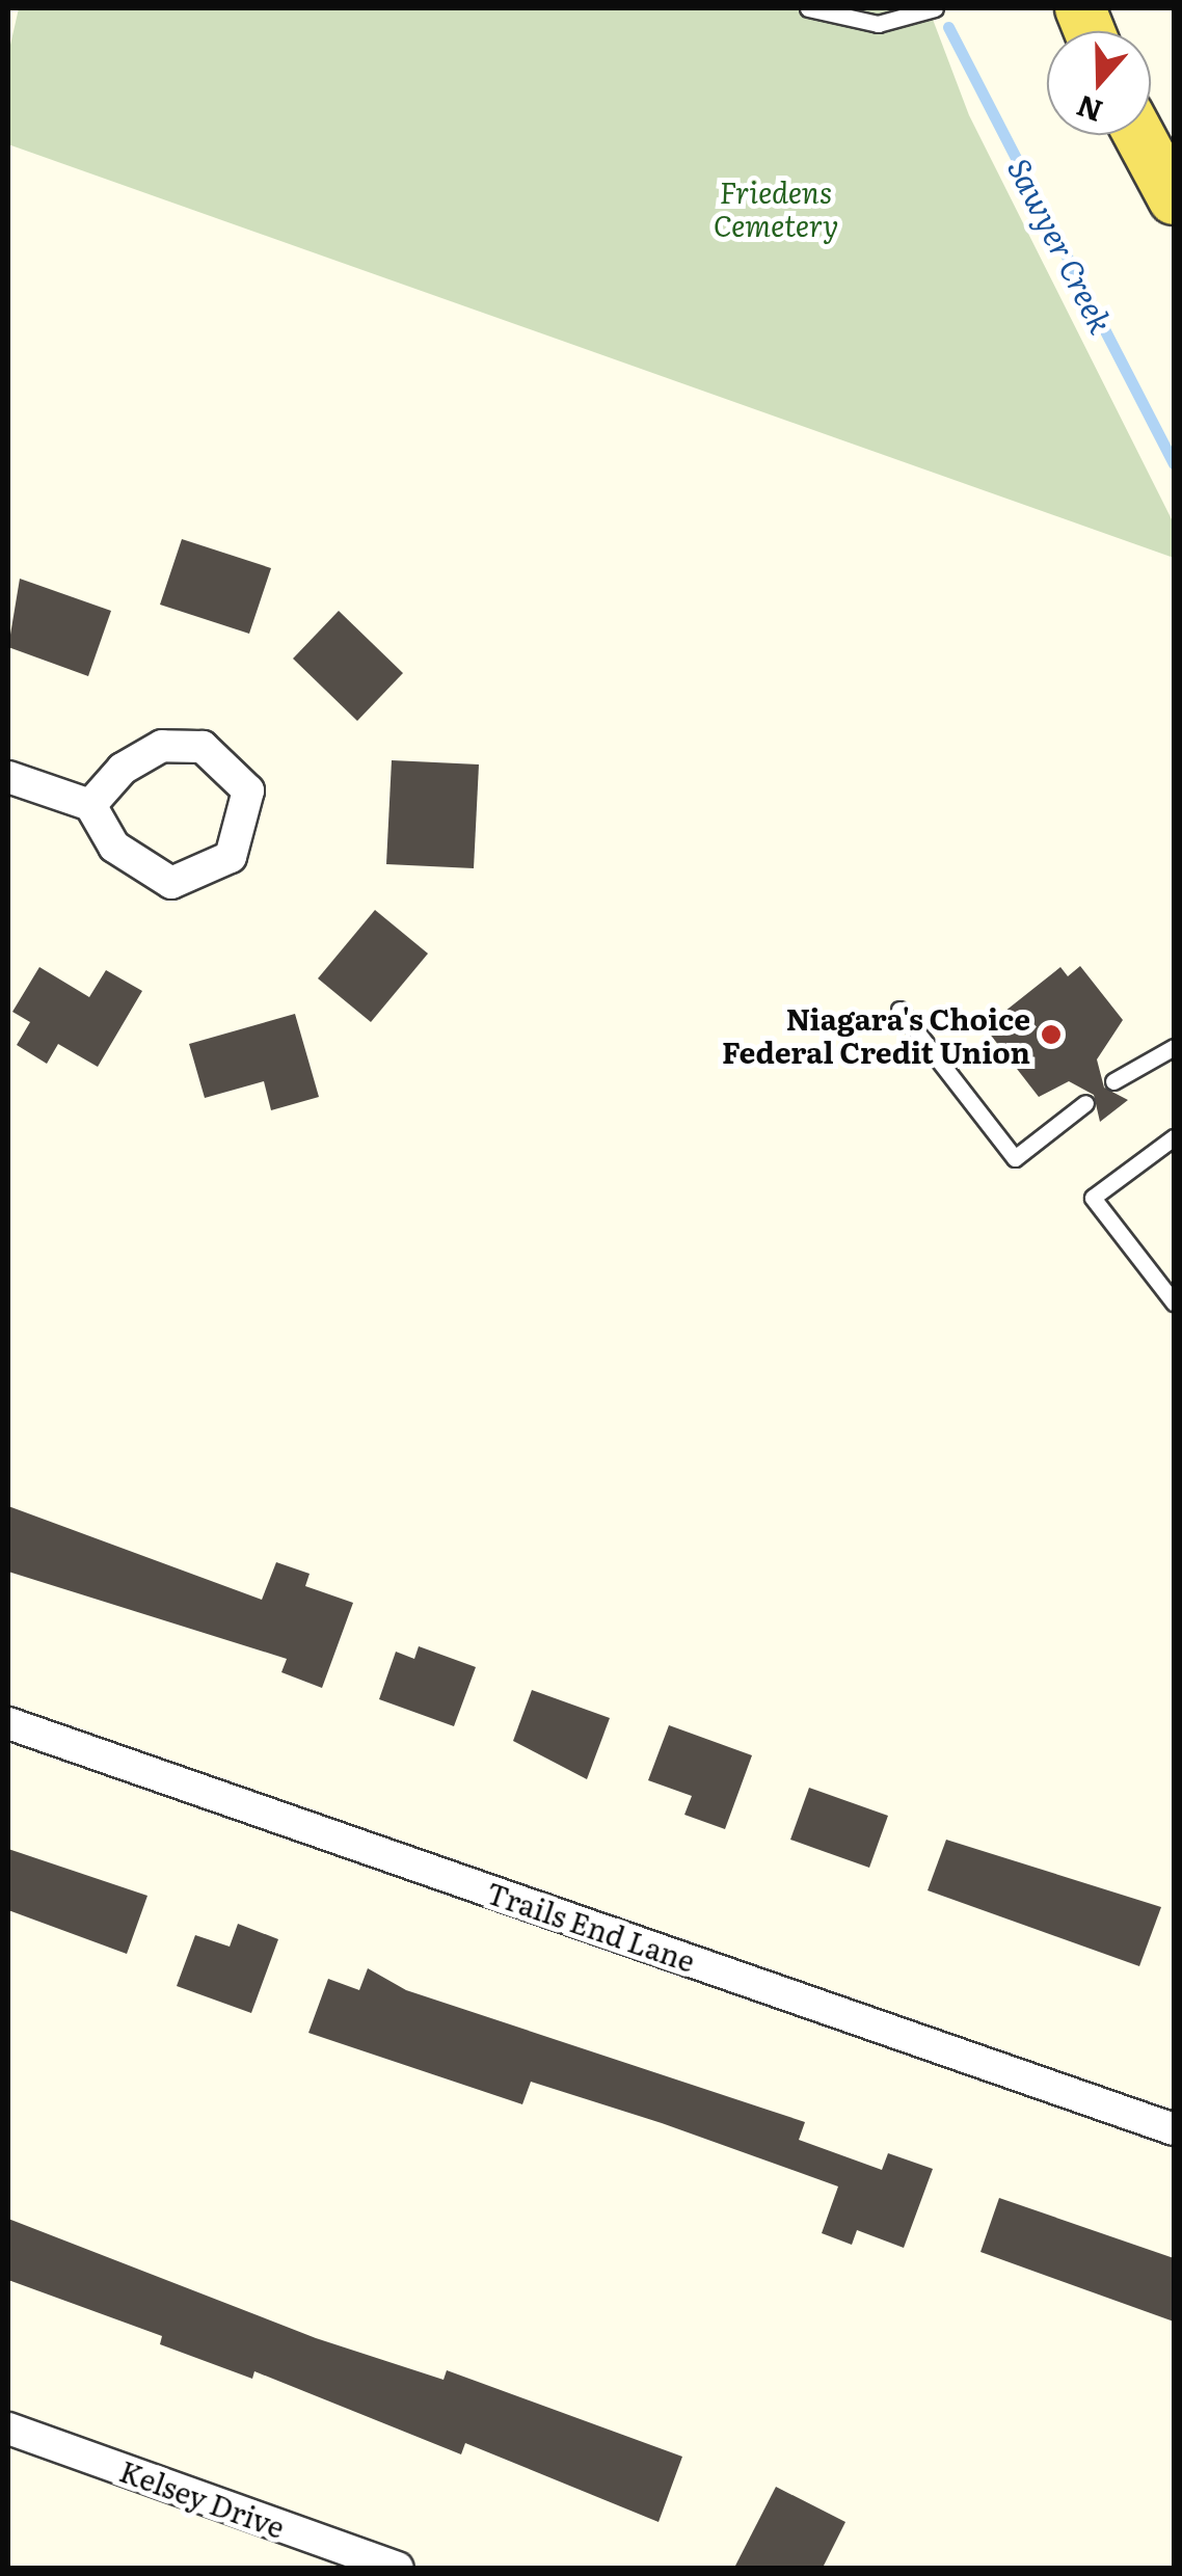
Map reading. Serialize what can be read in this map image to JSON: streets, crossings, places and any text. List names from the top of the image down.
{
  "streets": {
    "street": ["Trails End Lane", "Kelsey Drive"]
  },
  "water": ["Sawyer Creek"],
  "parks": ["Friedens Cemetery"],
  "places": ["Niagara's Choice Federal Credit Union"],
  "north": "bottom"
}
